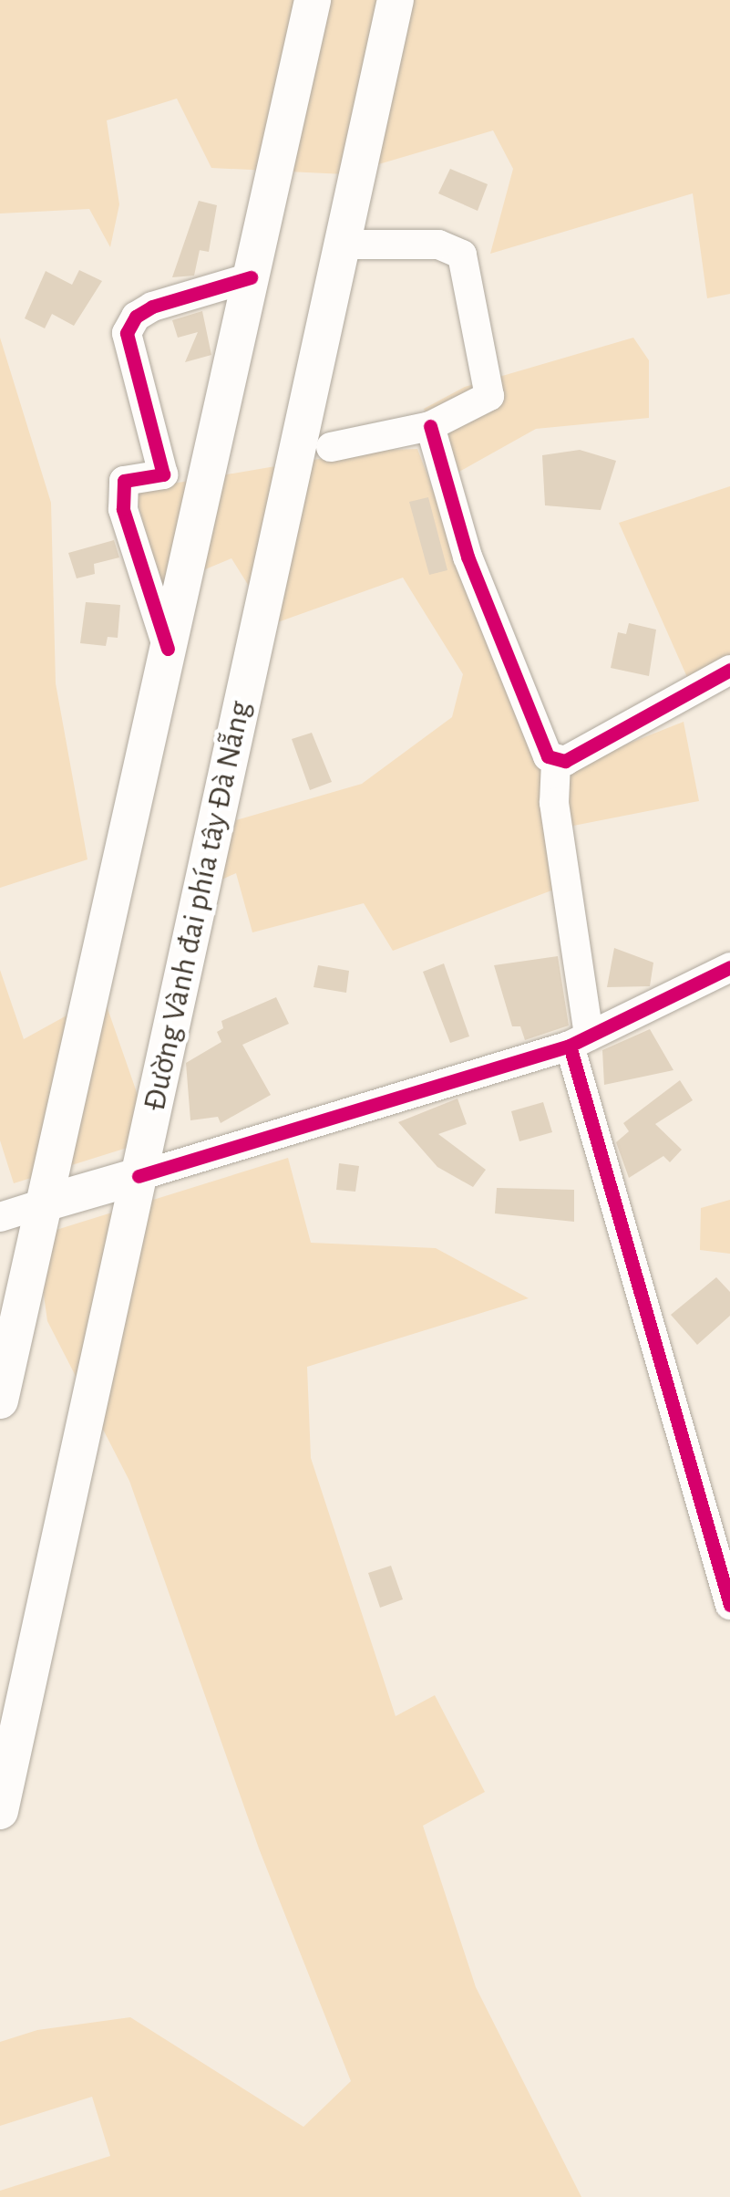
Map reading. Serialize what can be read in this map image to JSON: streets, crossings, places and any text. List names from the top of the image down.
{
  "streets": {
    "main road": ["Đường Vành đai phía tây Đà Nẵng"]
  }
}
